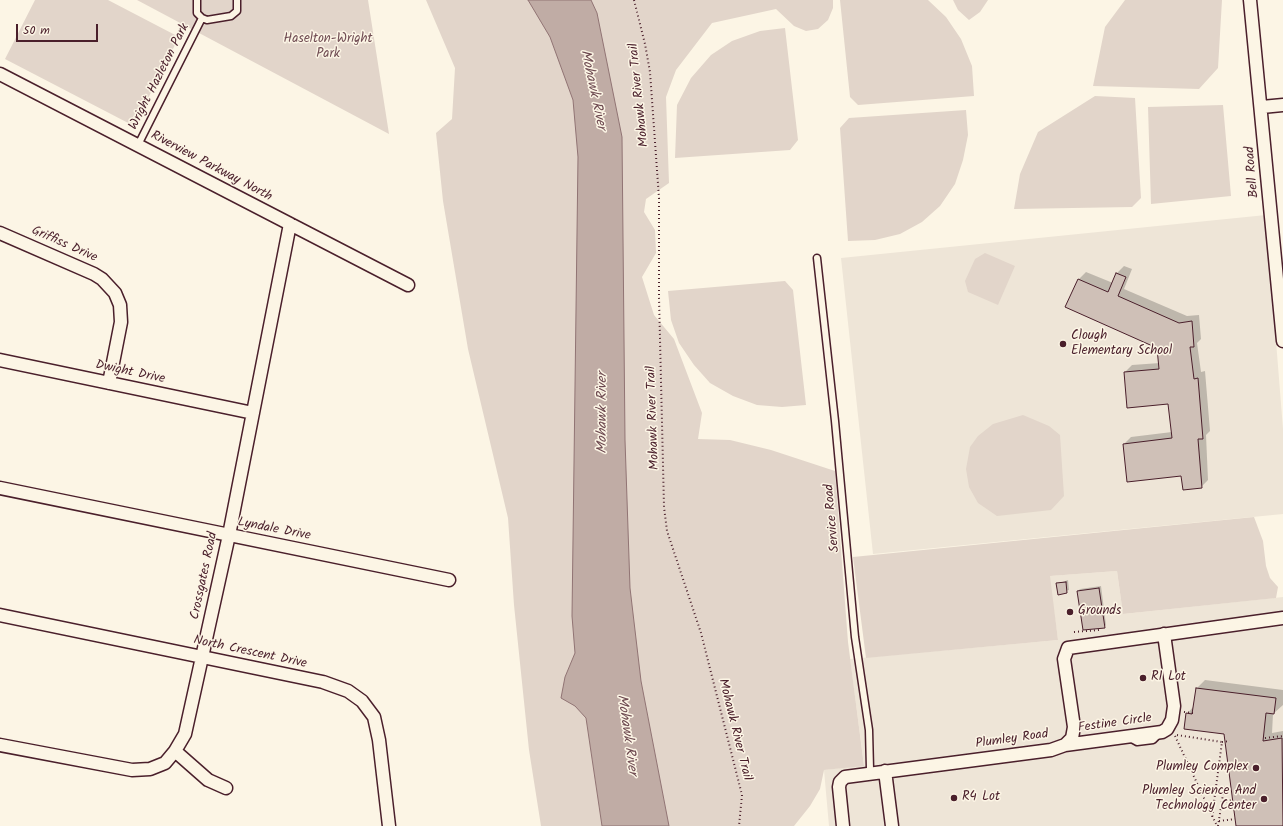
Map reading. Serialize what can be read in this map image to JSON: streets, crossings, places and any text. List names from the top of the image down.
{
  "streets": {
    "street": [
      "Riverview Parkway North",
      "Bell Road",
      "Griffiss Drive",
      "Dwight Drive",
      "Lyndale Drive",
      "Crossgates Road",
      "North Crescent Drive",
      "Festine Circle",
      "Plumley Road"
    ],
    "lane": ["Wright Hazleton Park", "Service Road"],
    "path": ["Mohawk River Trail"]
  },
  "crossings": [
    ["Wright Hazleton Park", "Riverview Parkway North"],
    ["Riverview Parkway North", "Crossgates Road"],
    ["Griffiss Drive", "Dwight Drive"],
    ["Dwight Drive", "Crossgates Road"],
    ["Service Road", "Plumley Road"],
    ["Lyndale Drive", "Crossgates Road"],
    ["Crossgates Road", "North Crescent Drive"],
    ["Festine Circle", "Plumley Road"]
  ],
  "water": ["Mohawk River"],
  "parks": ["Haselton-Wright Park"],
  "places": [
    "Clough Elementary School",
    "Grounds",
    "R1 Lot",
    "Plumley Complex",
    "R4 Lot",
    "Plumley Science And Technology Center"
  ],
  "scale_bar": "50 m"
}
